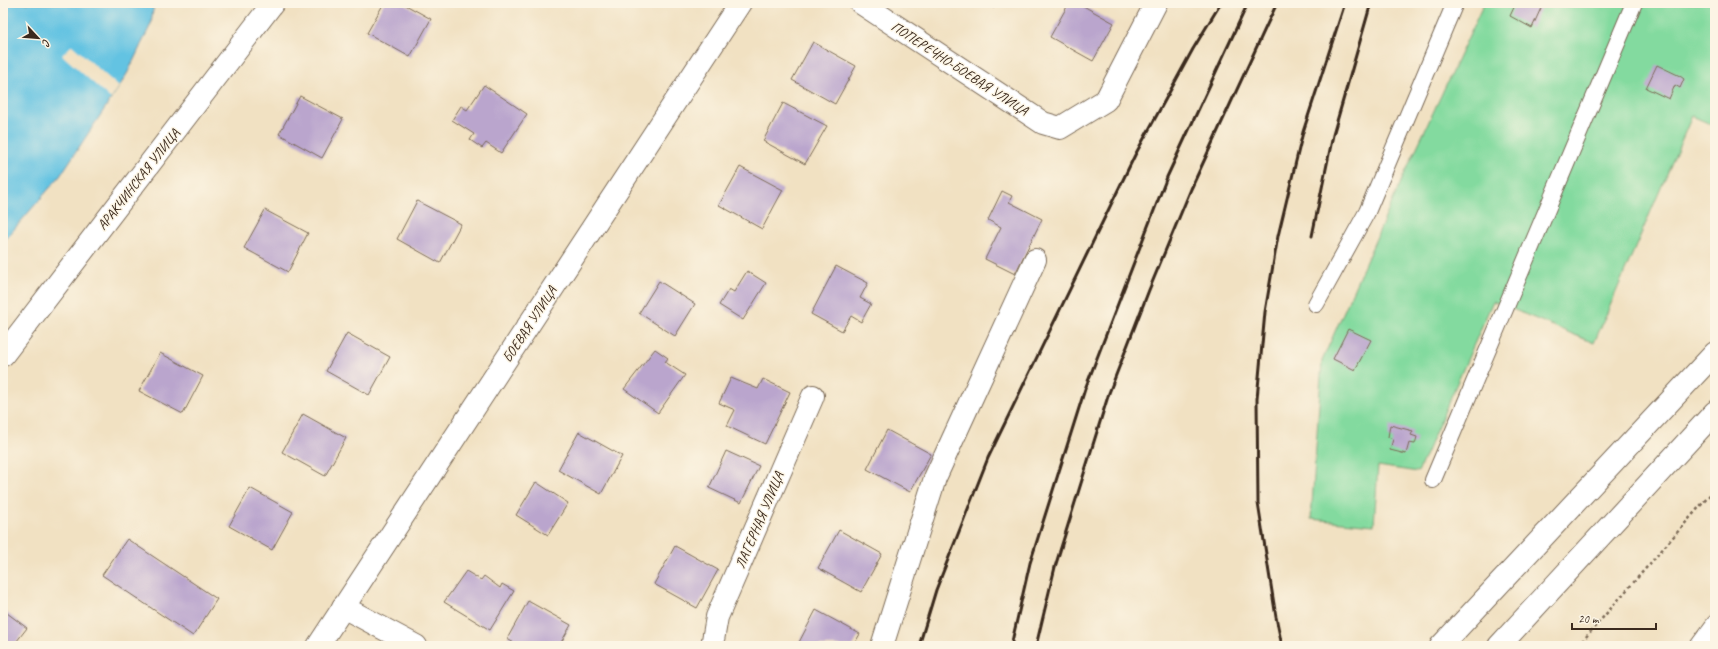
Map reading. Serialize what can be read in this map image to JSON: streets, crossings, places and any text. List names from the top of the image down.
{
  "streets": {
    "street": [
      "ПОПЕРЕЧНО-БОЕВАЯ УЛИЦА",
      "АРАКЧИНСКАЯ УЛИЦА",
      "БОЕВАЯ УЛИЦА",
      "ЛАГЕРНАЯ УЛИЦА"
    ]
  },
  "scale_bar": "20 m",
  "north": "bottom right"
}
